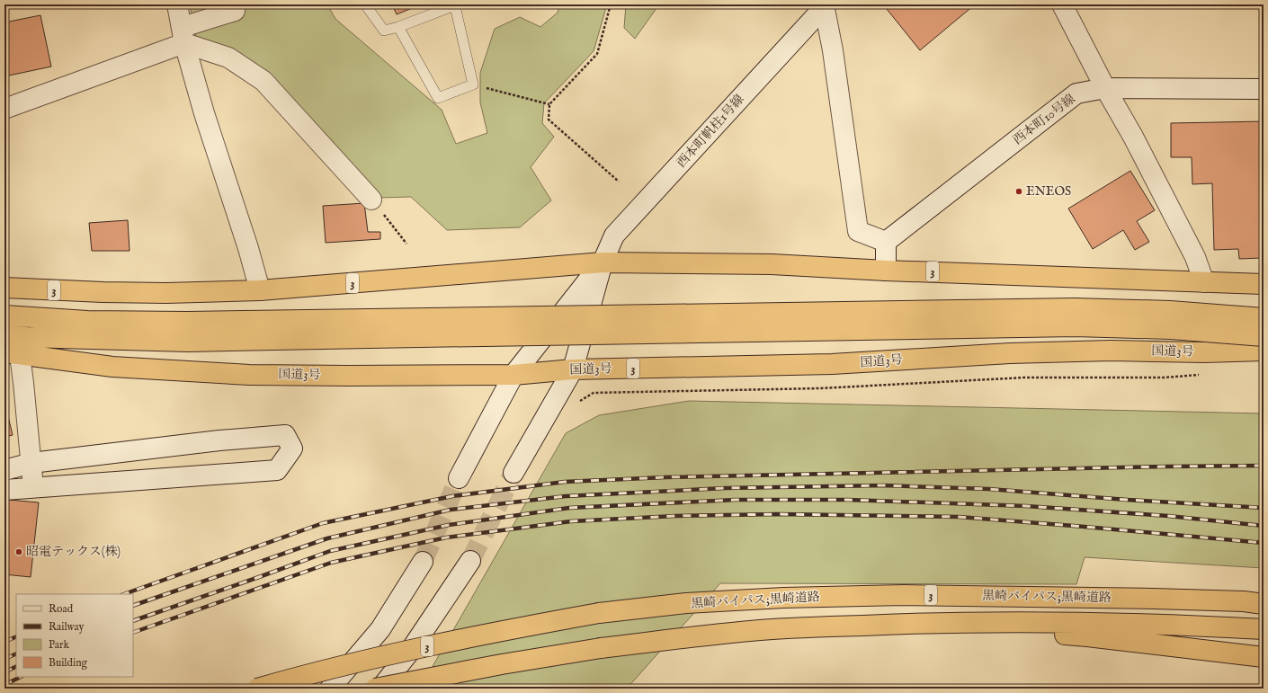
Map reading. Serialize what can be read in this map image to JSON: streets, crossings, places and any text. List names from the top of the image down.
{
  "streets": {
    "highway": ["3", "国道3号", "黒崎バイパス;黒崎道路"],
    "street": ["西本町10号線", "西本町帆柱1号線"]
  },
  "crossings": [
    ["西本町帆柱1号線", "3"]
  ],
  "places": ["ENEOS", "昭電テックス(株)"],
  "legend": [
    "Road",
    "Railway",
    "Park",
    "Building"
  ]
}
